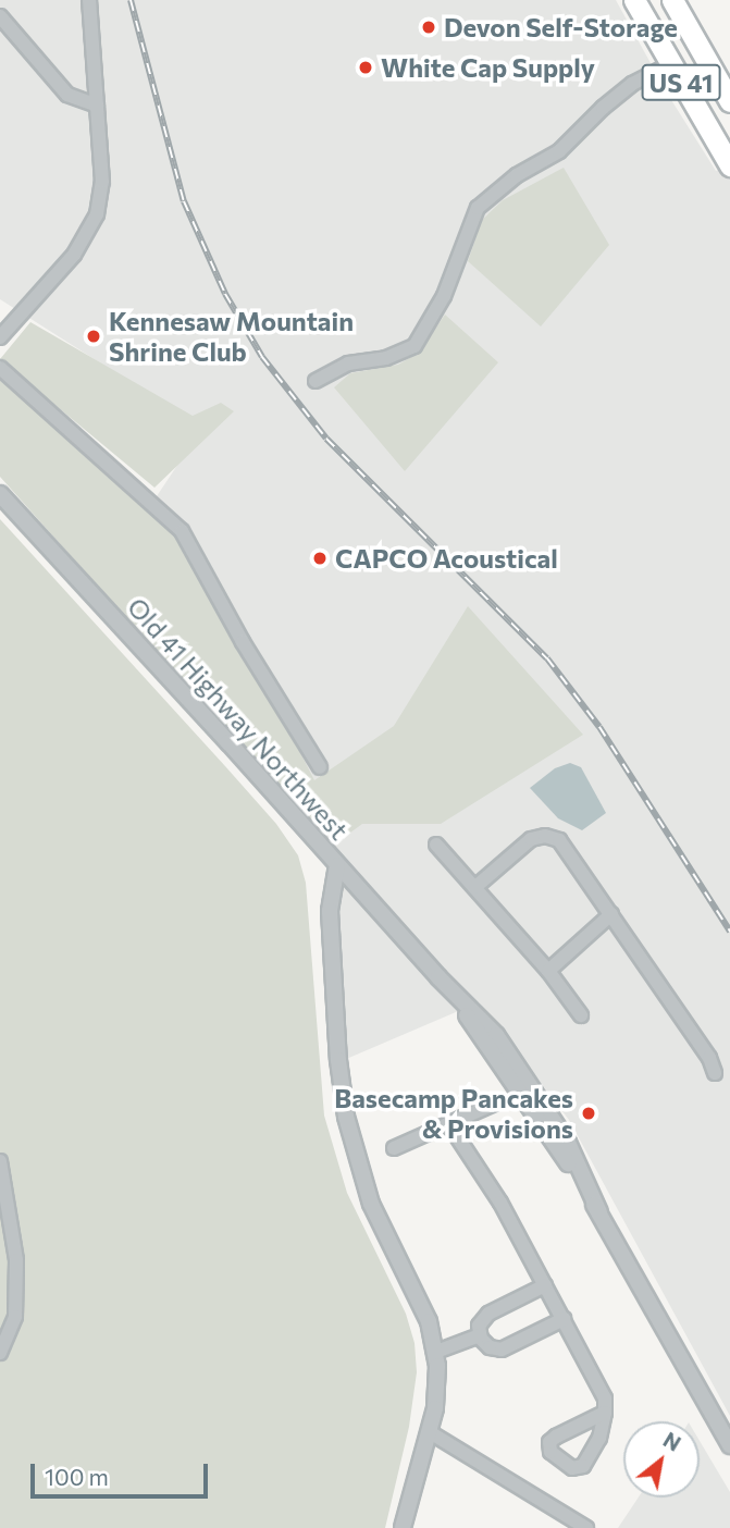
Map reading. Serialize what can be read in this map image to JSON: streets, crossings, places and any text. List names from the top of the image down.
{
  "streets": {
    "main road": ["US 41"],
    "street": ["Old 41 Highway Northwest"]
  },
  "places": [
    "Devon Self-Storage",
    "White Cap Supply",
    "Kennesaw Mountain Shrine Club",
    "CAPCO Acoustical",
    "Basecamp Pancakes & Provisions"
  ],
  "scale_bar": "100 m",
  "north": "top right"
}
